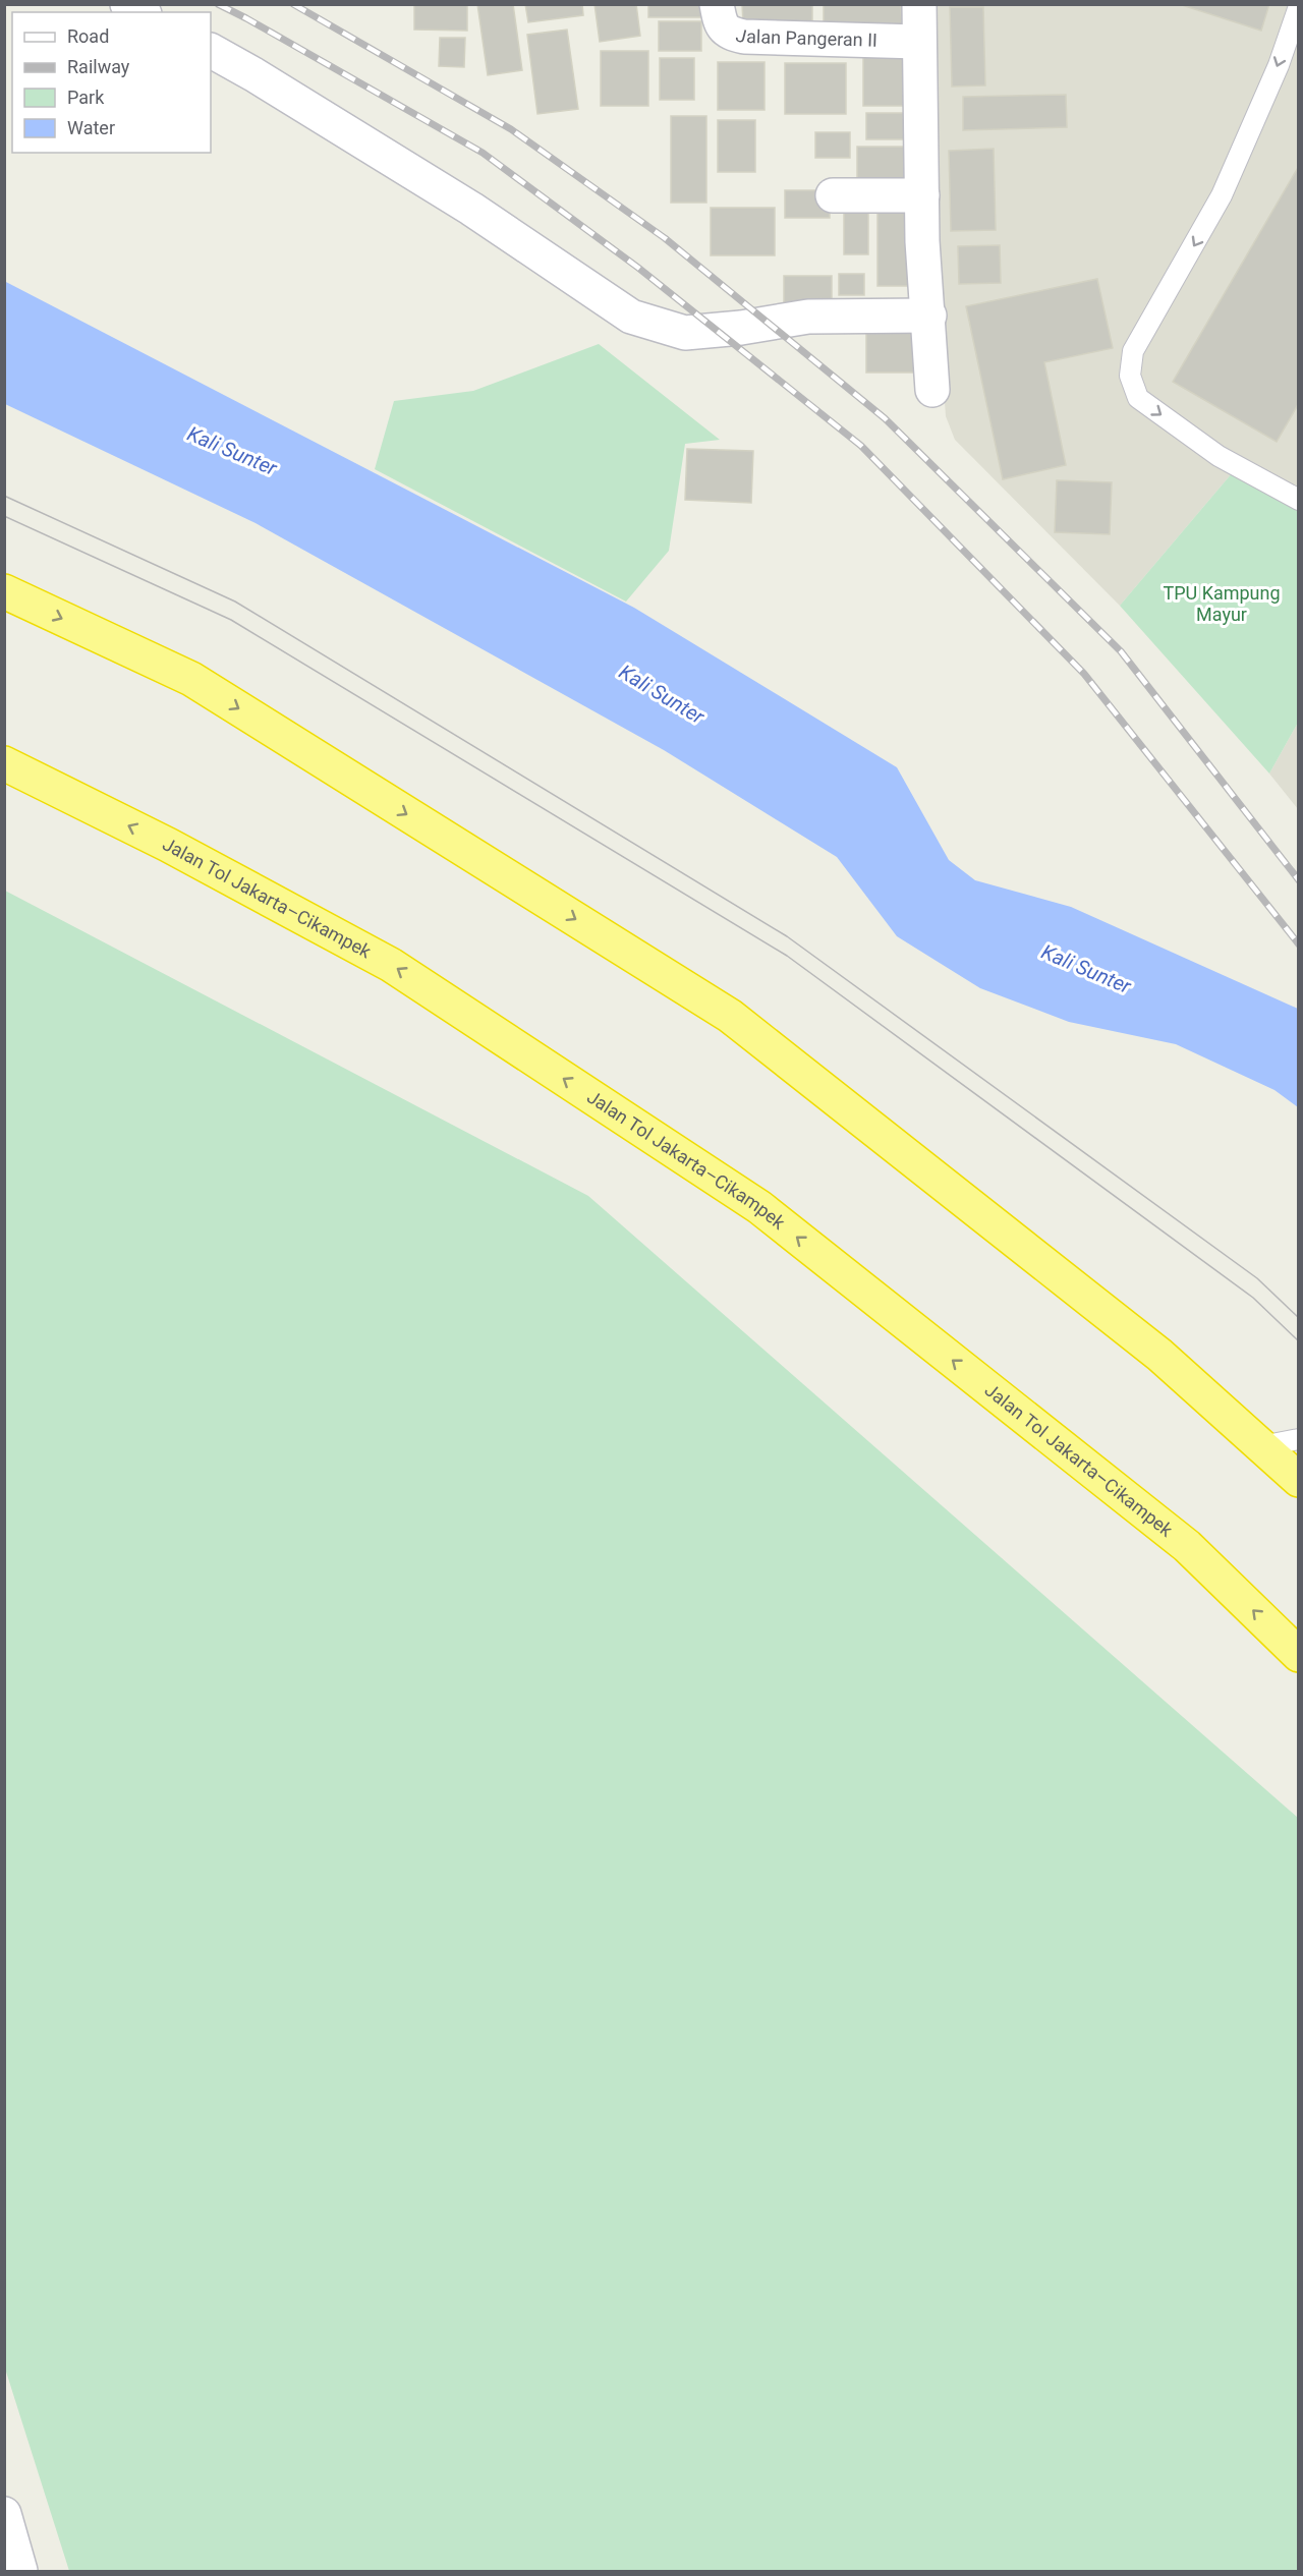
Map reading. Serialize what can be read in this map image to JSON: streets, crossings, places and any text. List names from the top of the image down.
{
  "streets": {
    "highway": ["Jalan Tol Jakarta–Cikampek"],
    "street": ["Jalan Pangeran II"]
  },
  "water": ["Kali Sunter"],
  "parks": ["TPU Kampung Mayur"],
  "legend": [
    "Road",
    "Railway",
    "Park",
    "Water"
  ]
}
